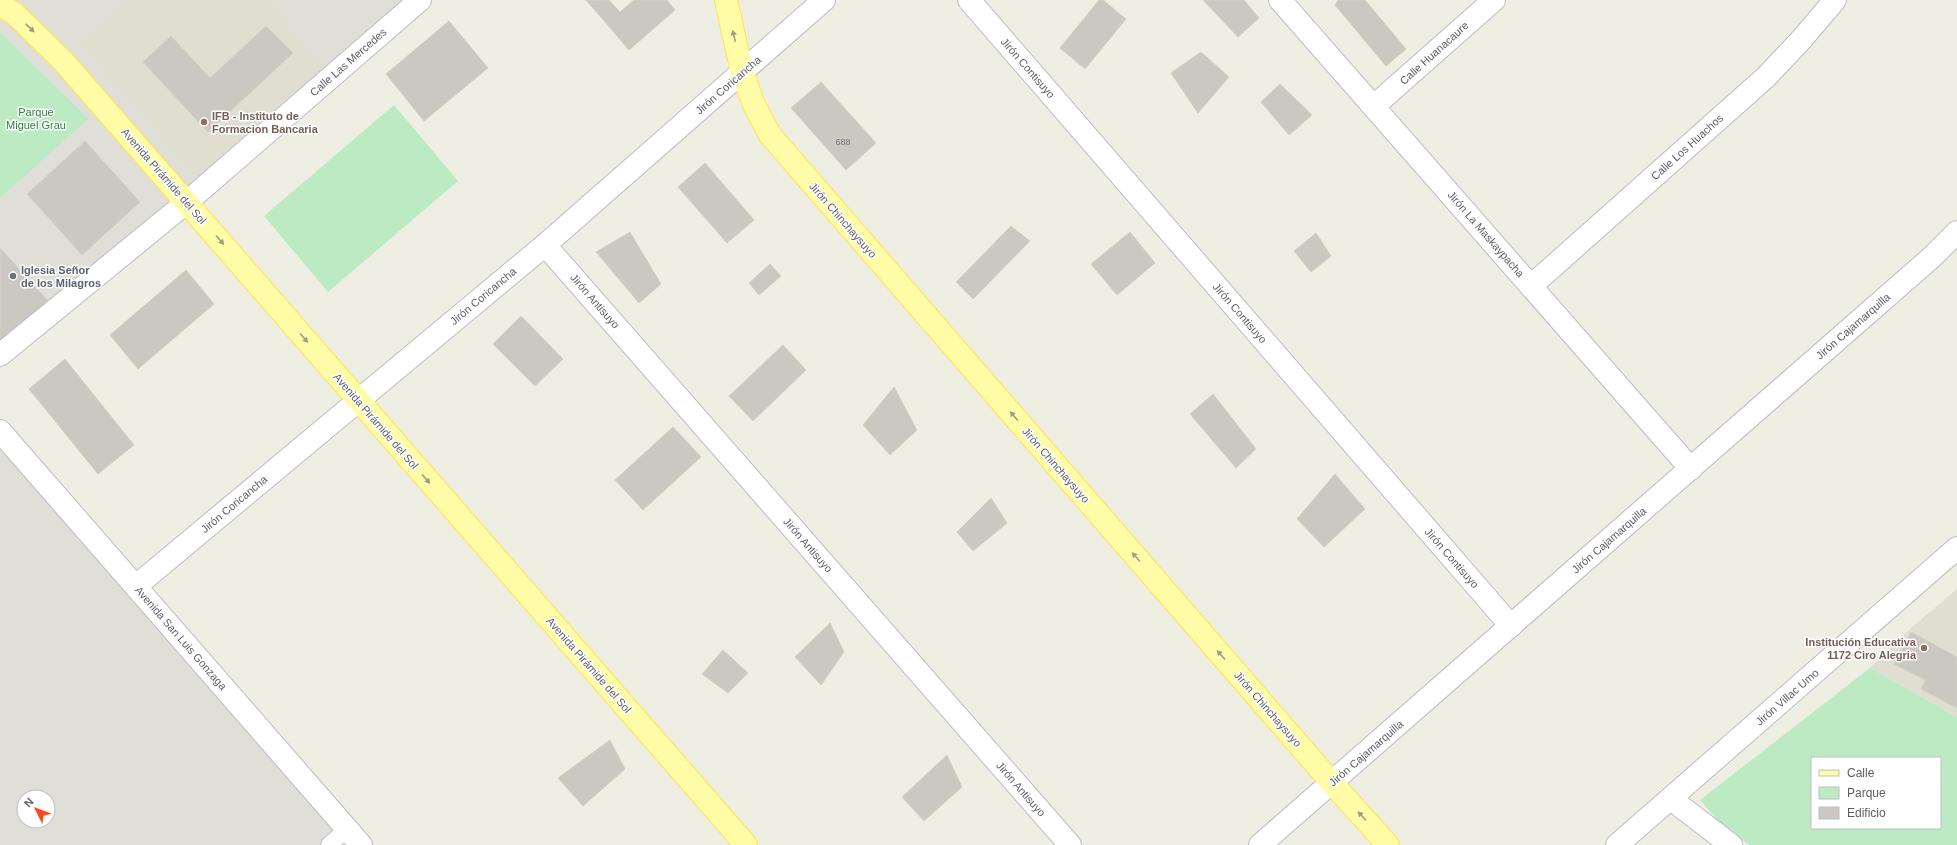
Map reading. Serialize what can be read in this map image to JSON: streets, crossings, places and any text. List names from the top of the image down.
{
  "streets": {
    "main road": ["Avenida Pirámide del Sol", "Jirón Chinchaysuyo"],
    "street": [
      "Calle Huanacaure",
      "Calle Las Mercedes",
      "Jirón Contisuyo",
      "Jirón Coricancha",
      "Calle Los Huachos",
      "Jirón La Maskaypacha",
      "Jirón Antisuyo",
      "Jirón Cajamarquilla",
      "Avenida San Luis Gonzaga",
      "Jirón Villac Umo"
    ]
  },
  "crossings": [
    ["Calle Huanacaure", "Jirón La Maskaypacha"],
    ["Calle Las Mercedes", "Avenida Pirámide del Sol"],
    ["Jirón Contisuyo", "Jirón Cajamarquilla"],
    ["Jirón Coricancha", "Avenida Pirámide del Sol"],
    ["Jirón Coricancha", "Jirón Chinchaysuyo"],
    ["Jirón Coricancha", "Jirón Antisuyo"],
    ["Jirón Coricancha", "Avenida San Luis Gonzaga"],
    ["Calle Los Huachos", "Jirón La Maskaypacha"],
    ["Jirón Chinchaysuyo", "Jirón Cajamarquilla"],
    ["Jirón La Maskaypacha", "Jirón Cajamarquilla"]
  ],
  "one_way": ["Avenida Pirámide del Sol", "Jirón Chinchaysuyo"],
  "parks": ["Parque Miguel Grau"],
  "places": ["IFB - Instituto de Formacion Bancaria", "Iglesia Señor de los Milagros", "Institución Educativa 1172 Ciro Alegria"],
  "house_numbers": ["688"],
  "legend": ["Calle", "Parque", "Edificio"],
  "north": "top left"
}
